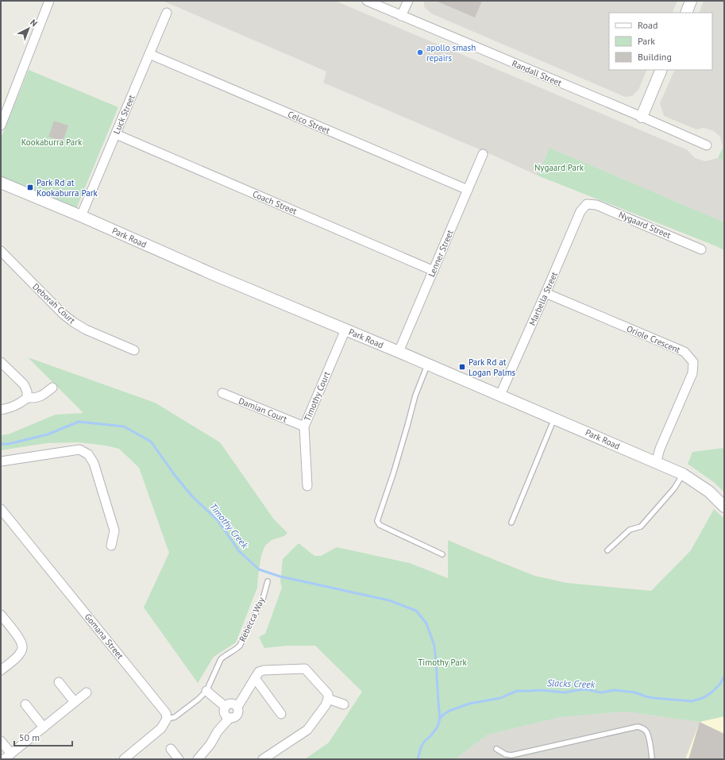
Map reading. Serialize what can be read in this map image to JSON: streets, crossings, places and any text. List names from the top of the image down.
{
  "streets": {
    "street": [
      "Randall Street",
      "Luck Street",
      "Celco Street",
      "Coach Street",
      "Nygaard Street",
      "Park Road",
      "Lenner Street",
      "Marbella Street",
      "Deborah Court",
      "Oriole Crescent",
      "Timothy Court",
      "Damian Court",
      "Gomana Street"
    ],
    "lane": ["Rebecca Way"]
  },
  "crossings": [
    ["Luck Street", "Celco Street"],
    ["Luck Street", "Coach Street"],
    ["Luck Street", "Park Road"],
    ["Celco Street", "Lenner Street"],
    ["Coach Street", "Lenner Street"],
    ["Nygaard Street", "Marbella Street"],
    ["Park Road", "Lenner Street"],
    ["Park Road", "Marbella Street"],
    ["Park Road", "Oriole Crescent"],
    ["Park Road", "Timothy Court"],
    ["Marbella Street", "Oriole Crescent"],
    ["Timothy Court", "Damian Court"],
    ["Rebecca Way", "Gomana Street"]
  ],
  "water": ["Timothy Creek", "Slacks Creek"],
  "parks": ["Kookaburra Park", "Nygaard Park", "Timothy Park"],
  "places": {
    "other": ["apollo smash repairs"],
    "transit": ["Park Rd at Kookaburra Park", "Park Rd at Logan Palms"]
  },
  "legend": ["Road", "Park", "Building"],
  "scale_bar": "50 m",
  "north": "top right"
}
